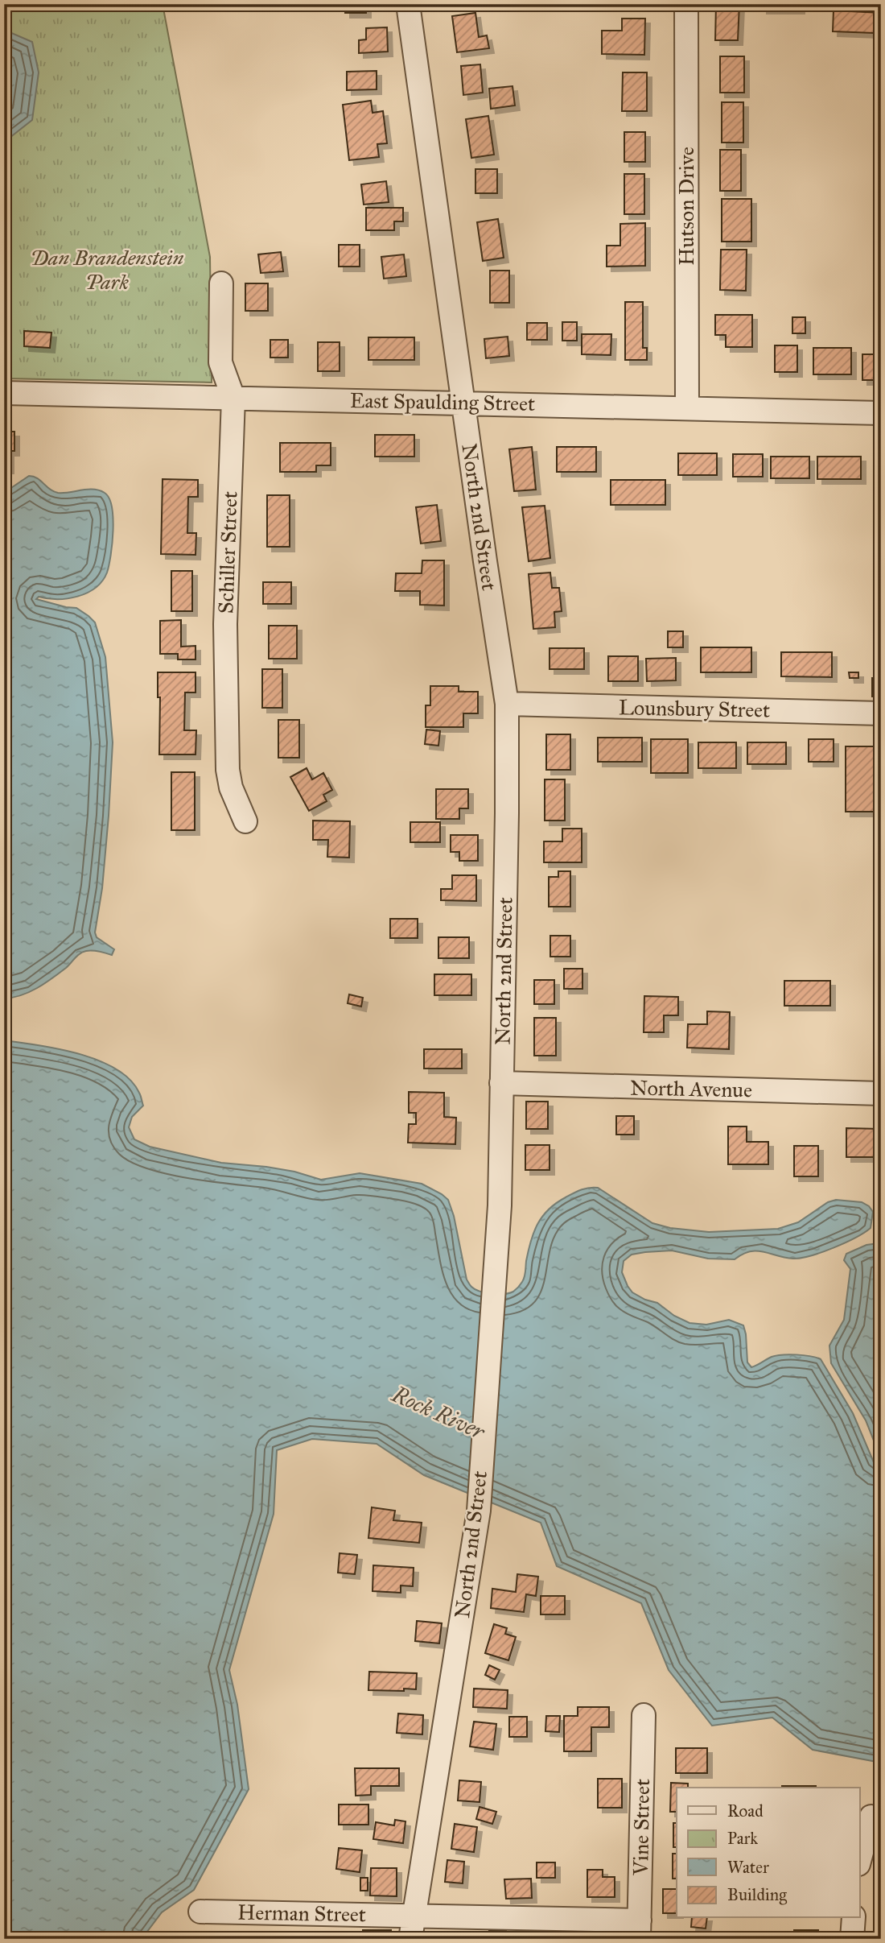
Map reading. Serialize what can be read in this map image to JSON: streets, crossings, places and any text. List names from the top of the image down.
{
  "streets": {
    "street": [
      "Hutson Drive",
      "East Spaulding Street",
      "North 2nd Street",
      "Schiller Street",
      "Lounsbury Street",
      "North Avenue",
      "Vine Street",
      "Herman Street"
    ]
  },
  "crossings": [
    ["Hutson Drive", "East Spaulding Street"],
    ["East Spaulding Street", "North 2nd Street"],
    ["East Spaulding Street", "Schiller Street"],
    ["North 2nd Street", "Lounsbury Street"],
    ["North 2nd Street", "North Avenue"],
    ["North 2nd Street", "Herman Street"],
    ["Vine Street", "Herman Street"]
  ],
  "water": ["Rock River"],
  "parks": ["Dan Brandenstein Park"],
  "legend": [
    "Road",
    "Park",
    "Water",
    "Building"
  ]
}
